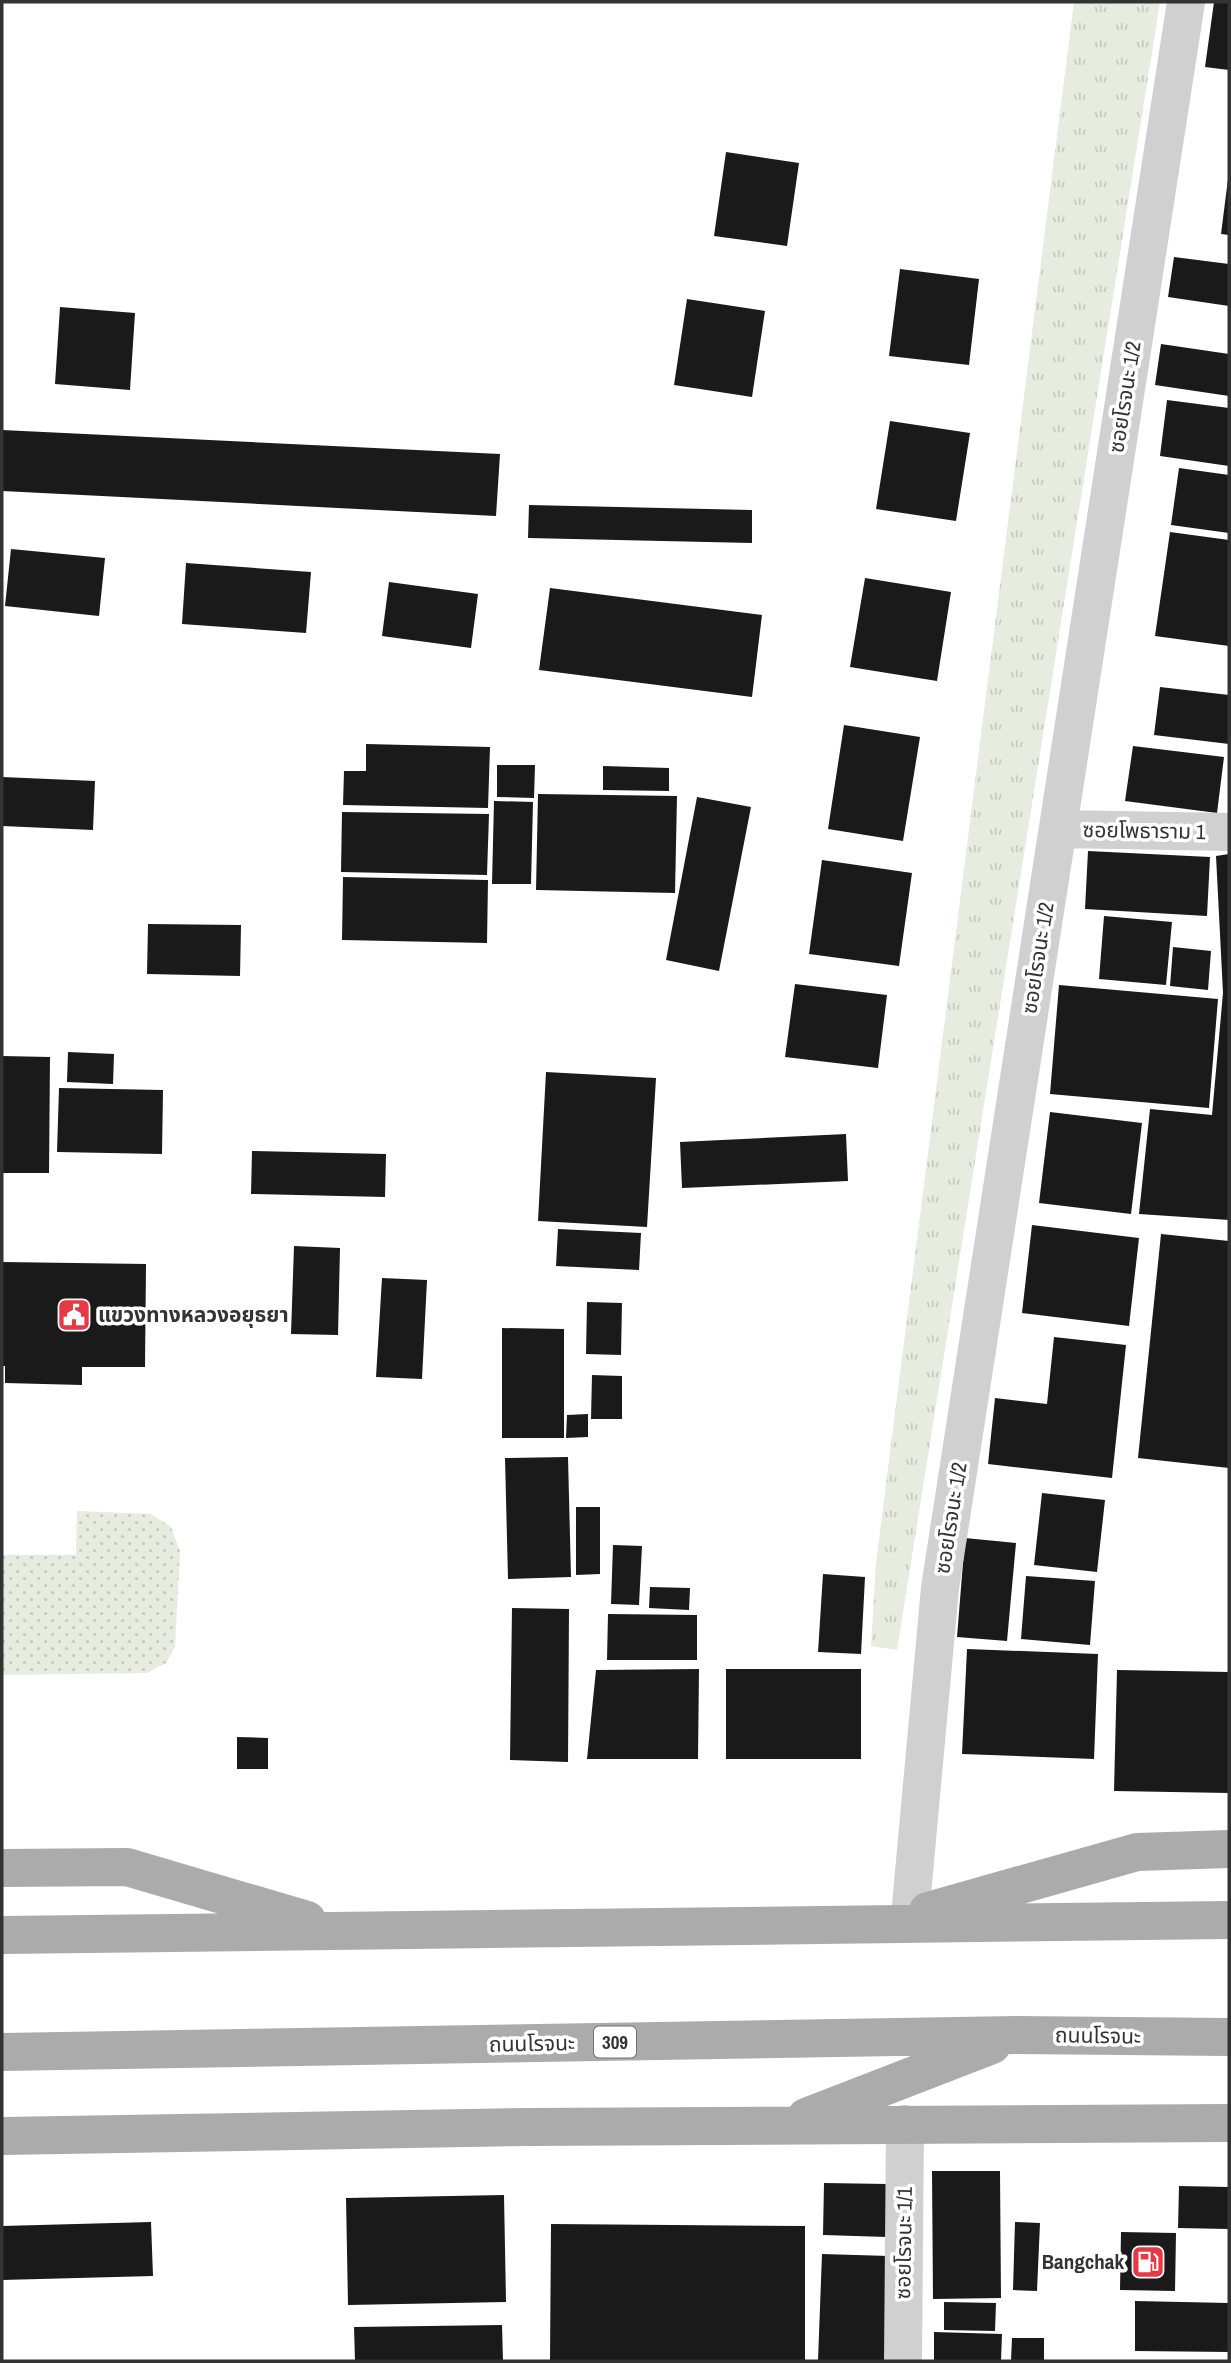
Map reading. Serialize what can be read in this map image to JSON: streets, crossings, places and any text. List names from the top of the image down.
{
  "streets": {
    "main road": ["ถนนโรจนะ", "309"],
    "street": ["ซอยโรจนะ 1/2", "ซอยโพธาราม 1", "ซอยโรจนะ 1/1"]
  },
  "crossings": [
    ["ซอยโรจนะ 1/2", "ซอยโพธาราม 1"]
  ],
  "places": {
    "public building": ["แขวงทางหลวงอยุธยา"],
    "fuel station": ["Bangchak"]
  }
}
